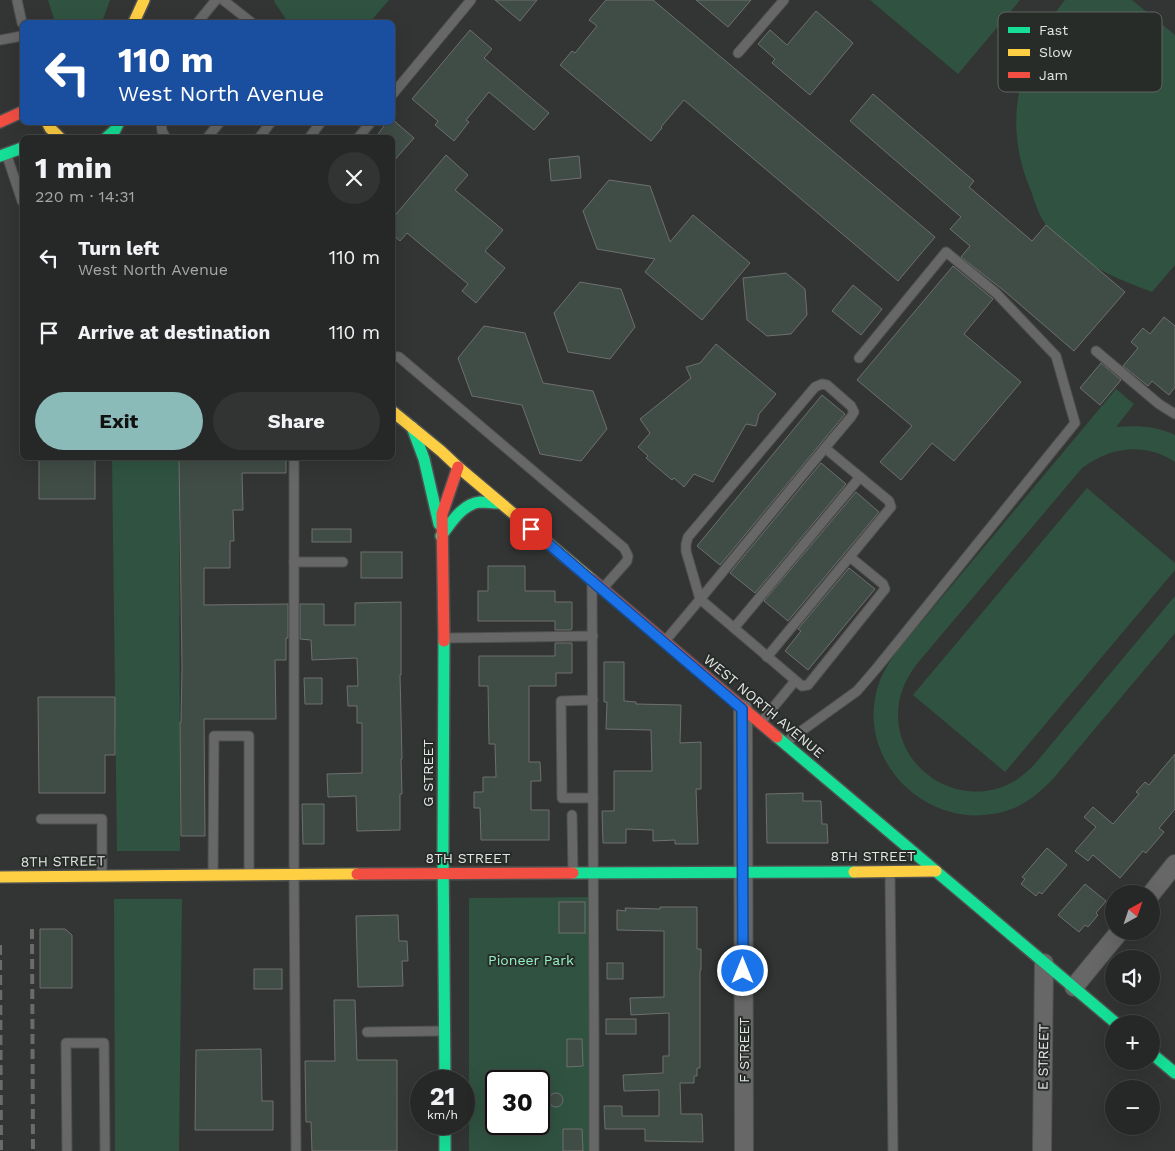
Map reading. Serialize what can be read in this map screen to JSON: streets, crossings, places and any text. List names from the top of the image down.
{
  "streets": {
    "street": [
      "WEST NORTH AVENUE",
      "G STREET",
      "8TH STREET",
      "F STREET",
      "E STREET"
    ]
  },
  "crossings": [
    ["WEST NORTH AVENUE", "G STREET"],
    ["WEST NORTH AVENUE", "8TH STREET"],
    ["WEST NORTH AVENUE", "F STREET"],
    ["WEST NORTH AVENUE", "E STREET"],
    ["G STREET", "8TH STREET"],
    ["8TH STREET", "F STREET"]
  ],
  "parks": ["Pioneer Park"],
  "legend": ["Fast", "Slow", "Jam"],
  "north": "top right",
  "page": {
    "turn": ["110 m", "West North Avenue"],
    "heading": ["1 min", "220 m · 14:31"],
    "list": [
      {
        "name": "Turn left",
        "note": "West North Avenue",
        "value": "110 m"
      },
      {
        "name": "Arrive at destination",
        "value": "110 m"
      }
    ],
    "buttons": ["Exit", "Share"],
    "map_buttons": ["+", "−"],
    "speed": "21 km/h",
    "limit": "30"
  }
}
